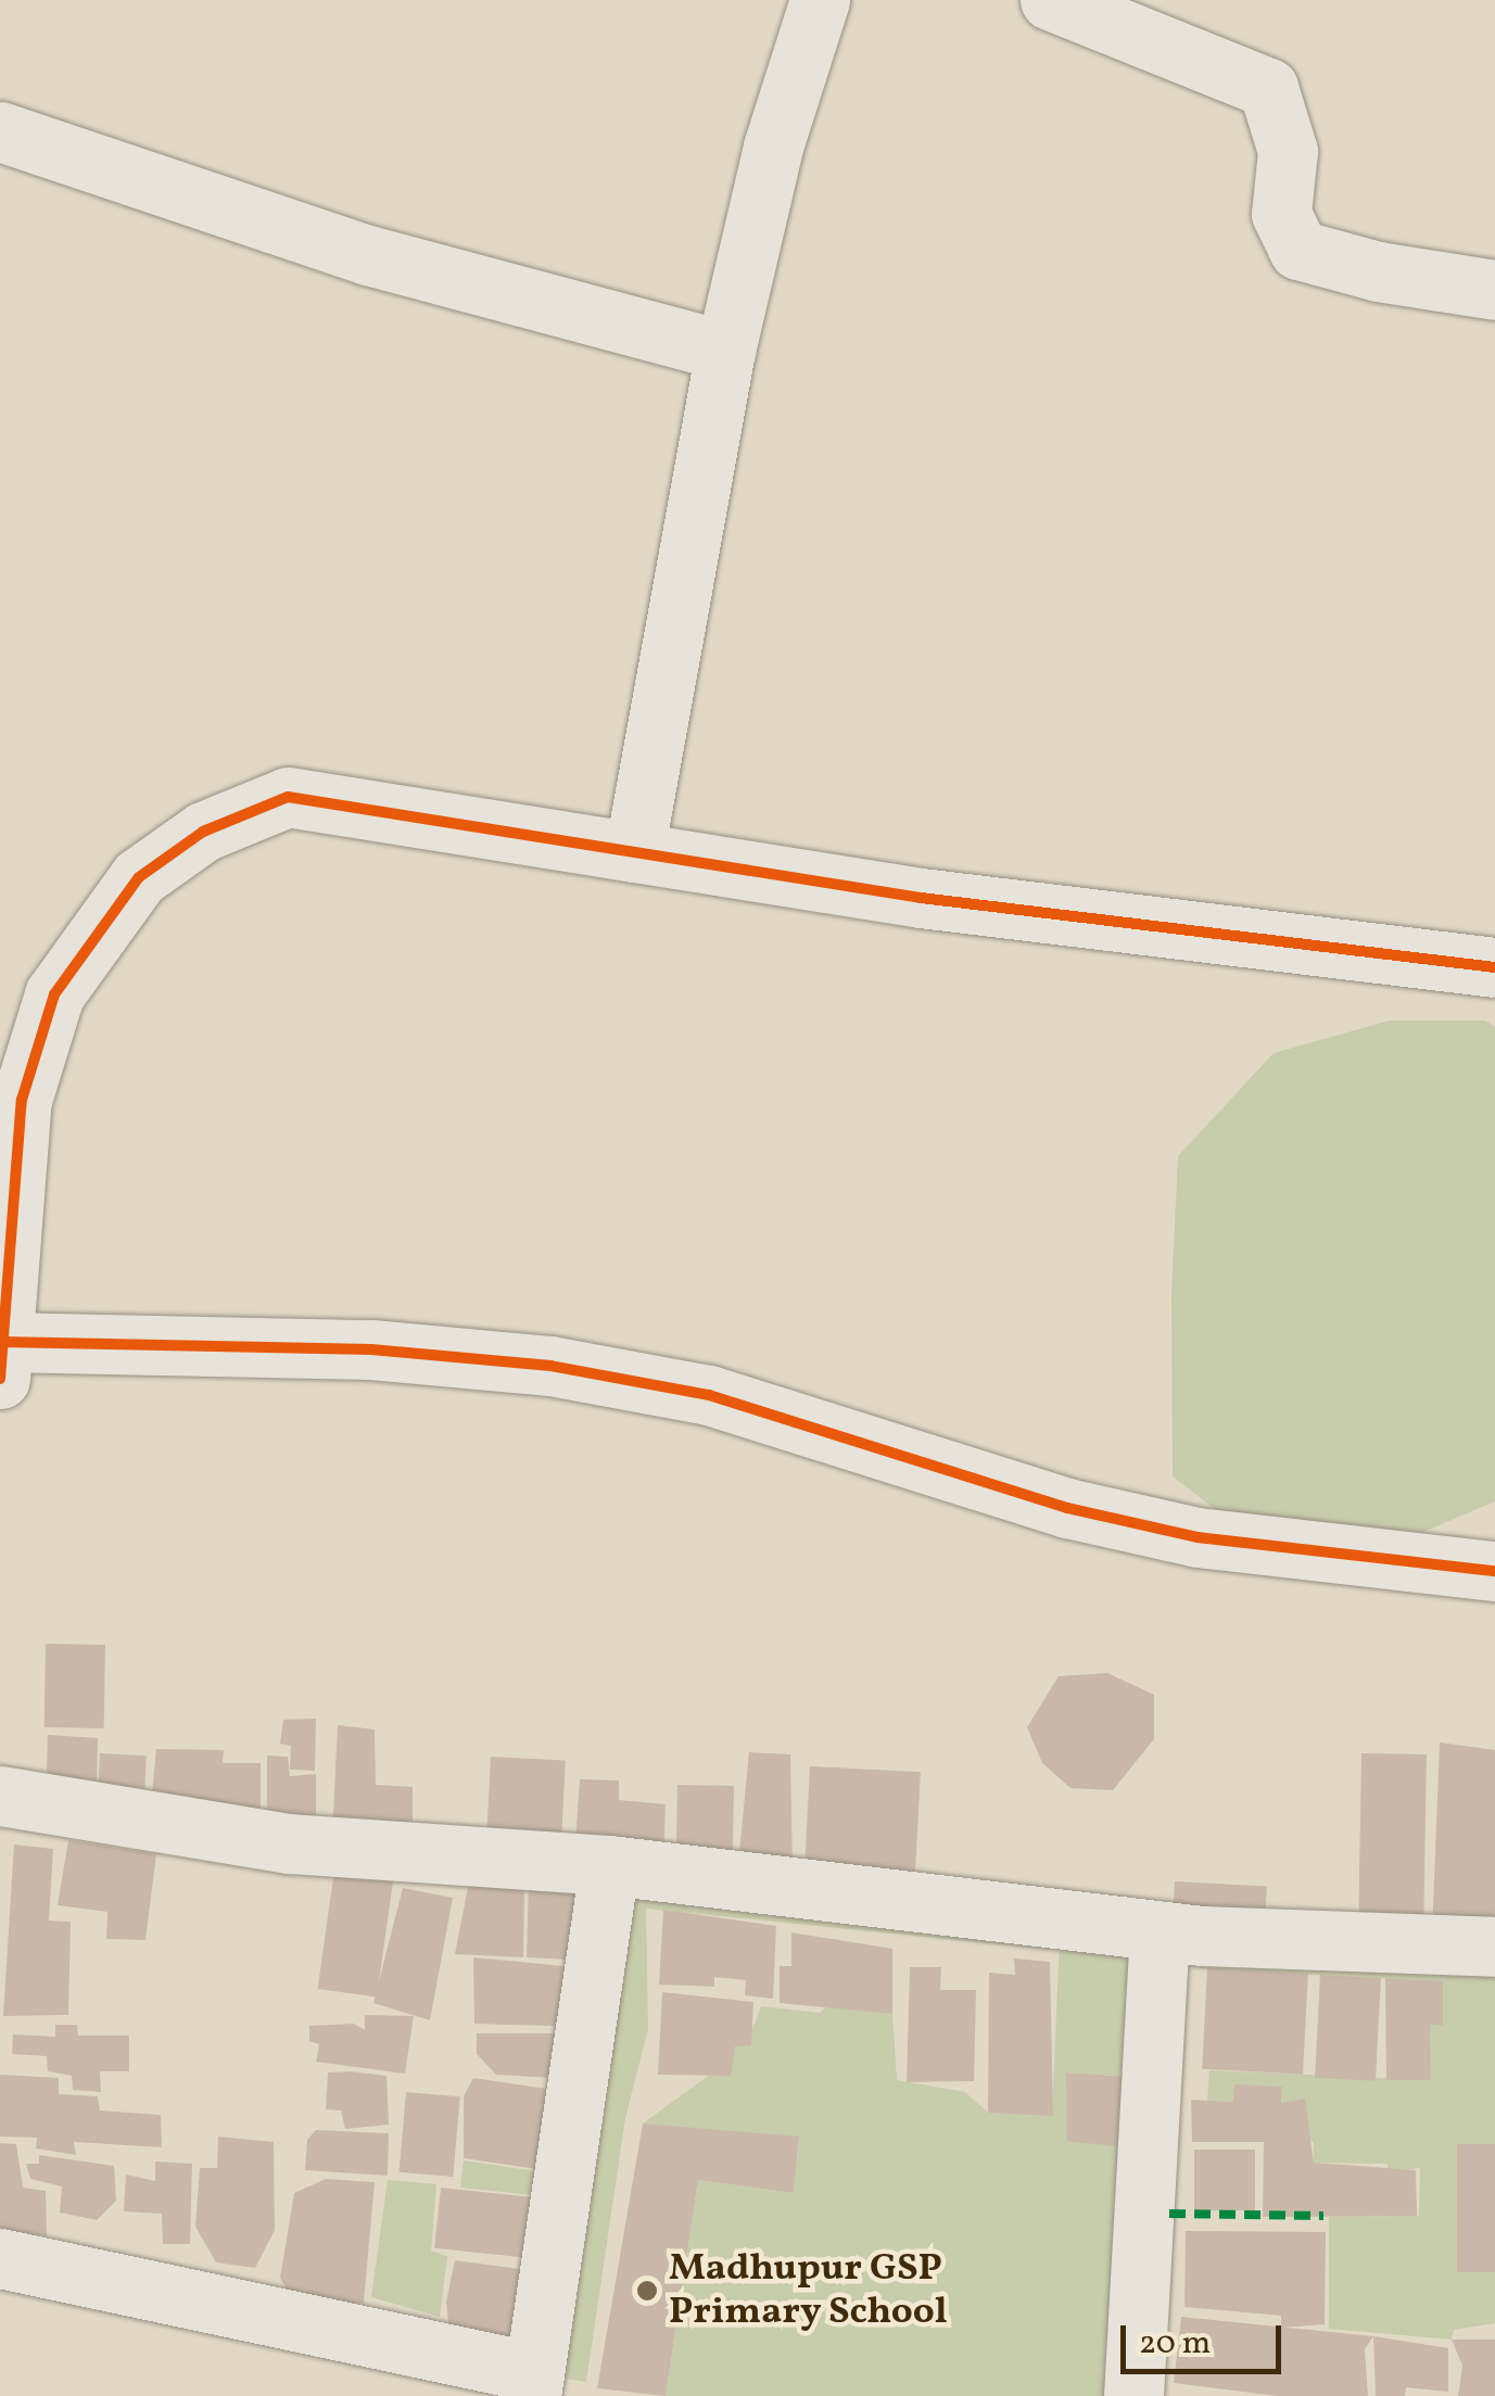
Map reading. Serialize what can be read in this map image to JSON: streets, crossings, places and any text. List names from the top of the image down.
{
  "places": ["Madhupur GSP Primary School"],
  "scale_bar": "20 m"
}
